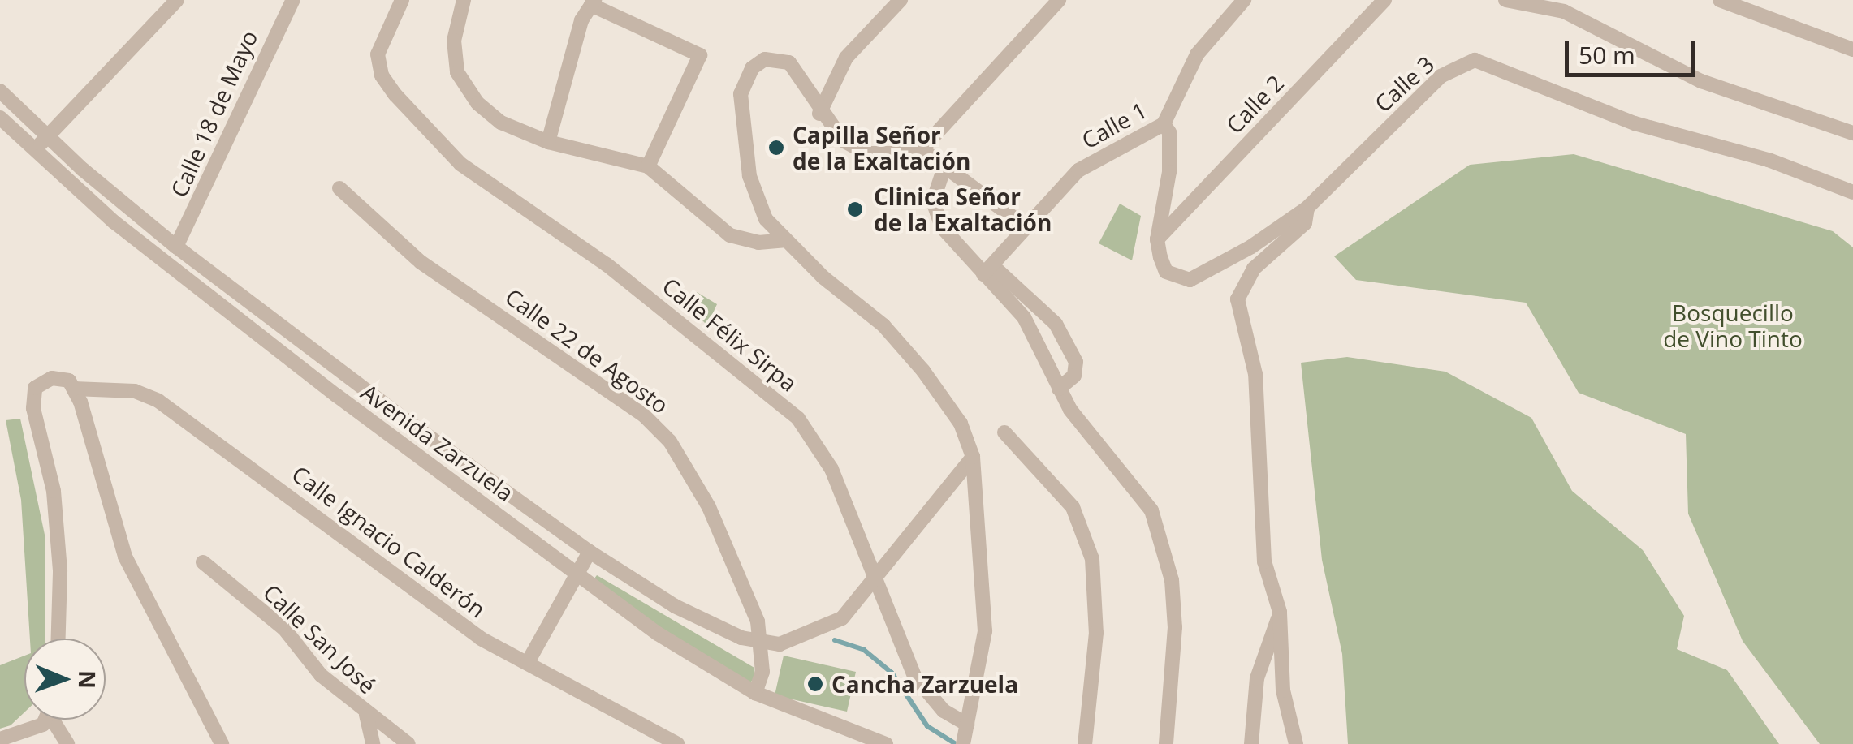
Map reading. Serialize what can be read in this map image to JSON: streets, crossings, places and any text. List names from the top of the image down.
{
  "streets": {
    "street": [
      "Calle 3",
      "Calle 2",
      "Calle 18 de Mayo",
      "Calle 1",
      "Calle Félix Sirpa",
      "Calle 22 de Agosto",
      "Avenida Zarzuela",
      "Calle Ignacio Calderón",
      "Calle San José"
    ]
  },
  "crossings": [
    ["Calle 3", "Calle 2"],
    ["Calle 18 de Mayo", "Avenida Zarzuela"],
    ["Calle 22 de Agosto", "Avenida Zarzuela"]
  ],
  "parks": ["Bosquecillo de Vino Tinto"],
  "places": ["Capilla Señor de la Exaltación", "Clinica Señor de la Exaltación", "Cancha Zarzuela"],
  "scale_bar": "50 m",
  "north": "right"
}
